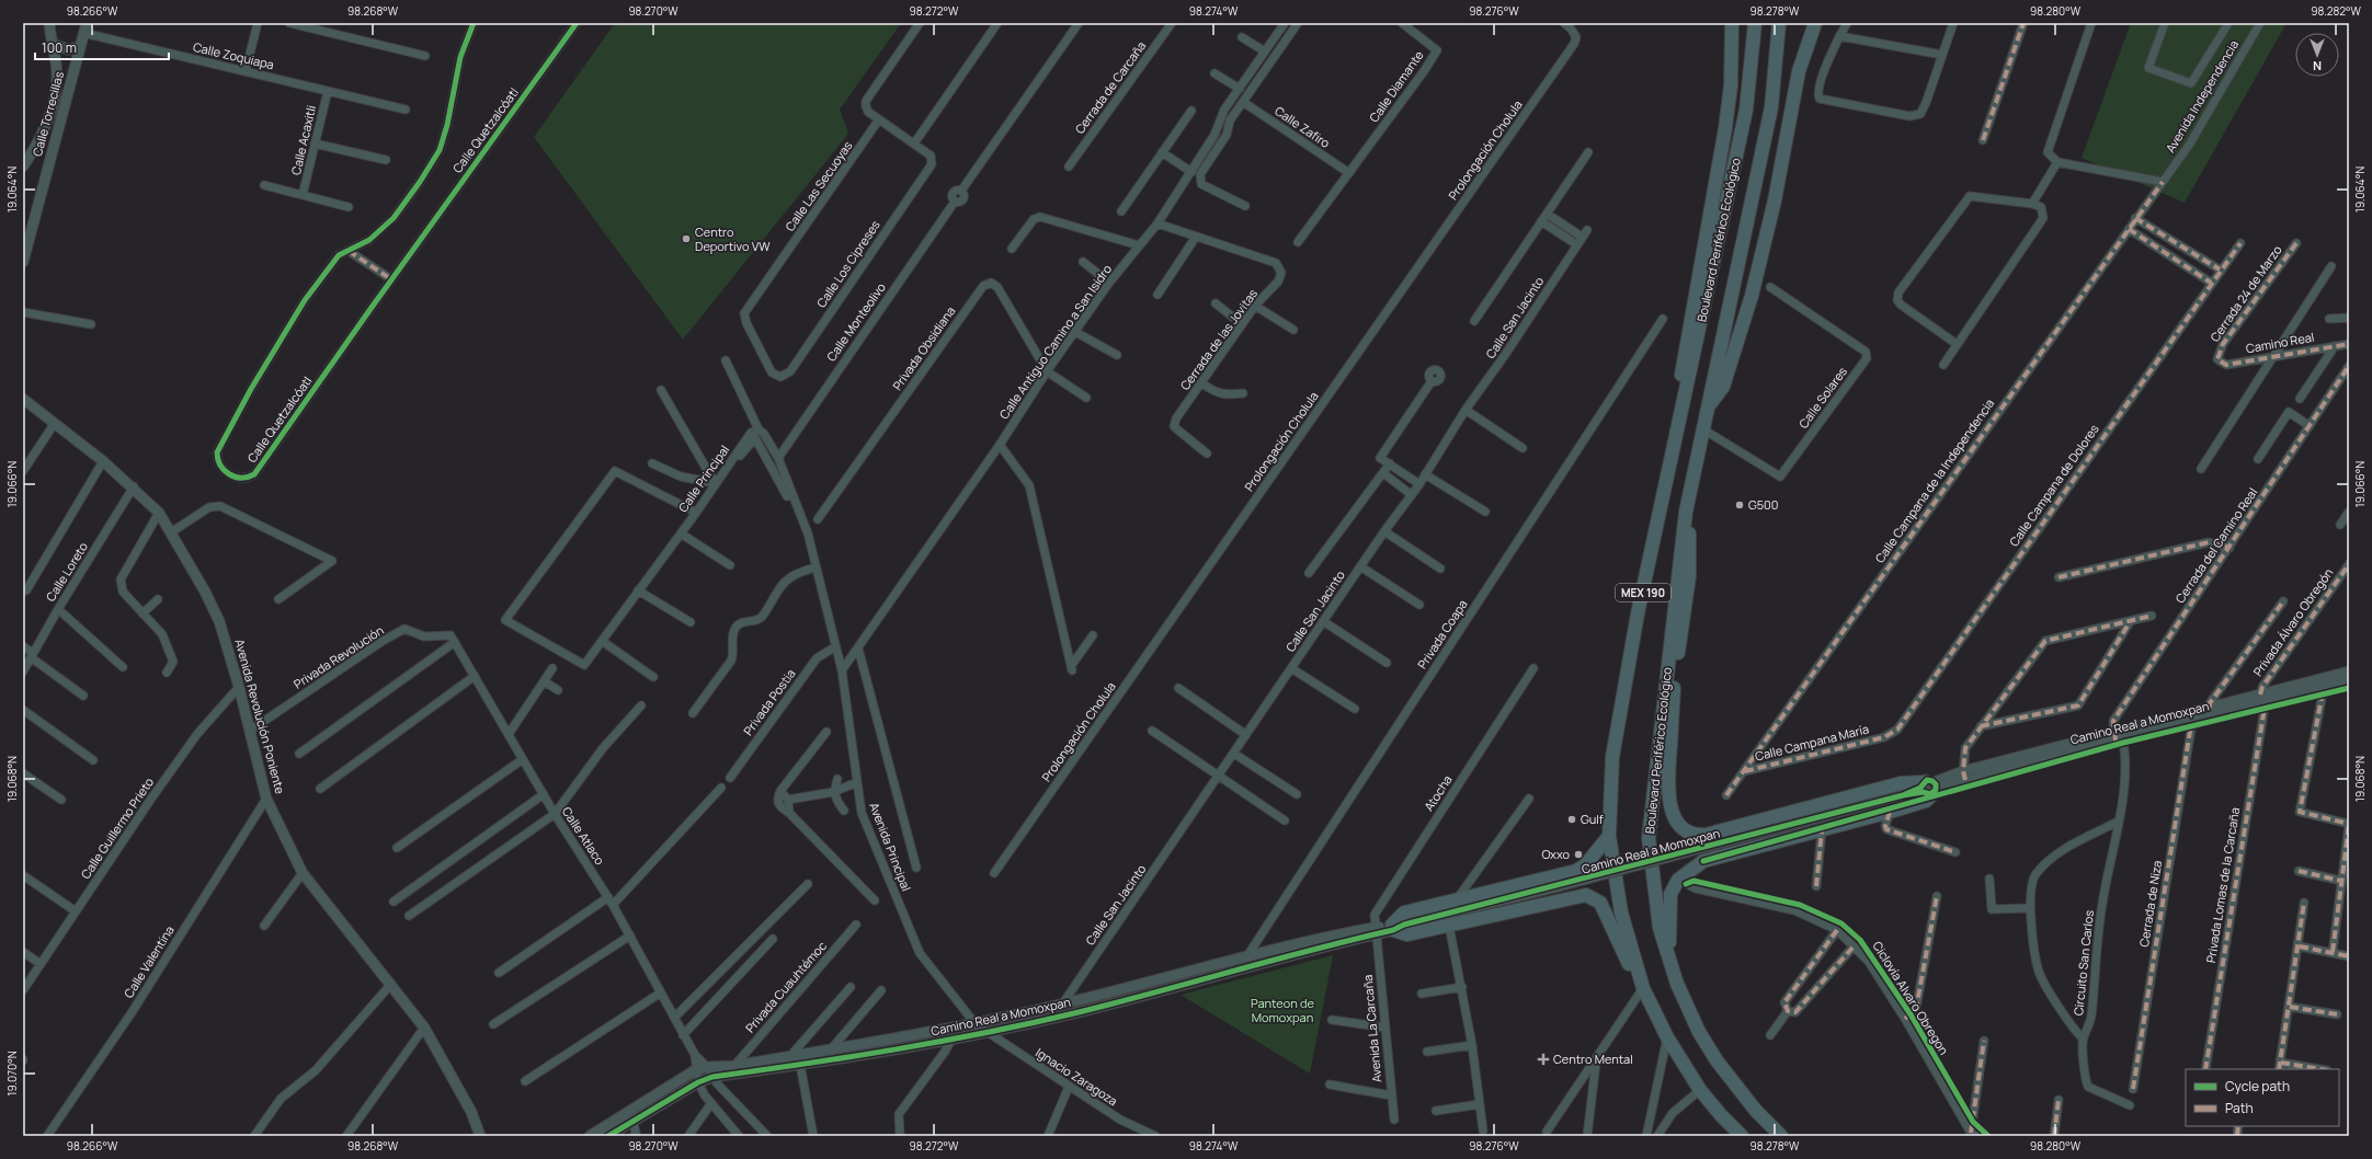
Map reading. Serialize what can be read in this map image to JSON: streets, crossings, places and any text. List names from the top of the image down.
{
  "streets": {
    "highway": ["Boulevard Periférico Ecológico", "MEX 190"],
    "street": [
      "Calle Zoquiapa",
      "Calle Diamante",
      "Cerrada de Carcaña",
      "Avenida Independencia",
      "Calle Torrecillas",
      "Calle Zafiro",
      "Calle Quetzalcóatl",
      "Calle Acaxitli",
      "Prolongación Cholula",
      "Calle Las Secuoyas",
      "Calle Los Cipreses",
      "Cerrada 24 de Marzo",
      "Calle San Jacinto",
      "Calle Monteolivo",
      "Cerrada de las Jovitas",
      "Calle Antiguo Camino a San Isidro",
      "Camino Real",
      "Privada Obsidiana",
      "Calle Solares",
      "Calle Principal",
      "Calle Campana de la Independencia",
      "Calle Campana de Dolores",
      "Cerrada del Camino Real",
      "Calle Loreto",
      "Privada Álvaro Obregón",
      "Privada Coapa",
      "Privada Revolución",
      "Privada Postia",
      "Avenida Revolución Poniente",
      "Camino Real a Momoxpan",
      "Calle Campana María",
      "Atocha",
      "Calle Guillermo Prieto",
      "Calle Atlaco",
      "Avenida Principal",
      "Privada Lomas de la Carcaña",
      "Cerrada de Niza",
      "Calle Valentina",
      "Circuito San Carlos",
      "Privada Cuauhtémoc",
      "Avenida La Carcaña",
      "Ignacio Zaragoza"
    ],
    "cycle path": ["Ciclovía Alvaro Obregon"]
  },
  "crossings": [
    ["Calle Zoquiapa", "Calle Torrecillas"],
    ["Calle Zoquiapa", "Calle Acaxitli"],
    ["Calle Diamante", "Calle Zafiro"],
    ["Avenida Independencia", "Calle Campana de la Independencia"],
    ["Calle Las Secuoyas", "Calle Los Cipreses"],
    ["Boulevard Periférico Ecológico", "Calle Solares"],
    ["Cerrada 24 de Marzo", "Camino Real"],
    ["Calle San Jacinto", "Camino Real a Momoxpan"],
    ["Cerrada de las Jovitas", "Calle Antiguo Camino a San Isidro"],
    ["Calle Antiguo Camino a San Isidro", "Privada Obsidiana"],
    ["Calle Antiguo Camino a San Isidro", "Avenida Principal"],
    ["Calle Campana de la Independencia", "Calle Campana María"],
    ["Calle Campana de Dolores", "Calle Campana María"],
    ["Cerrada del Camino Real", "Camino Real a Momoxpan"],
    ["Cerrada del Camino Real", "Circuito San Carlos"],
    ["Calle Loreto", "Avenida Revolución Poniente"],
    ["Privada Álvaro Obregón", "Camino Real a Momoxpan"],
    ["Privada Álvaro Obregón", "Privada Lomas de la Carcaña"],
    ["Privada Coapa", "Camino Real a Momoxpan"],
    ["Privada Revolución", "Avenida Revolución Poniente"],
    ["Privada Revolución", "Calle Atlaco"],
    ["Privada Postia", "Avenida Principal"],
    ["Avenida Revolución Poniente", "Calle Guillermo Prieto"],
    ["Avenida Revolución Poniente", "Calle Valentina"],
    ["Camino Real a Momoxpan", "Atocha"],
    ["Camino Real a Momoxpan", "Calle Atlaco"],
    ["Camino Real a Momoxpan", "Avenida Principal"],
    ["Camino Real a Momoxpan", "Privada Lomas de la Carcaña"],
    ["Camino Real a Momoxpan", "Cerrada de Niza"],
    ["Camino Real a Momoxpan", "Circuito San Carlos"],
    ["Camino Real a Momoxpan", "Privada Cuauhtémoc"],
    ["Camino Real a Momoxpan", "Avenida La Carcaña"],
    ["Camino Real a Momoxpan", "Ignacio Zaragoza"],
    ["Atocha", "Avenida La Carcaña"],
    ["Avenida Principal", "Ignacio Zaragoza"]
  ],
  "parks": ["Panteon de Momoxpan"],
  "places": {
    "other": [
      "Centro Deportivo VW",
      "G500",
      "Gulf",
      "Oxxo"
    ],
    "health": ["Centro Mental"]
  },
  "legend": ["Cycle path", "Path"],
  "scale_bar": "100 m",
  "north": "bottom",
  "coordinates": [
    "98.266°W",
    "98.268°W",
    "98.270°W",
    "98.272°W",
    "98.274°W",
    "98.276°W",
    "98.278°W",
    "98.280°W",
    "98.282°W",
    "19.064°N",
    "19.066°N",
    "19.068°N",
    "19.070°N"
  ]
}
